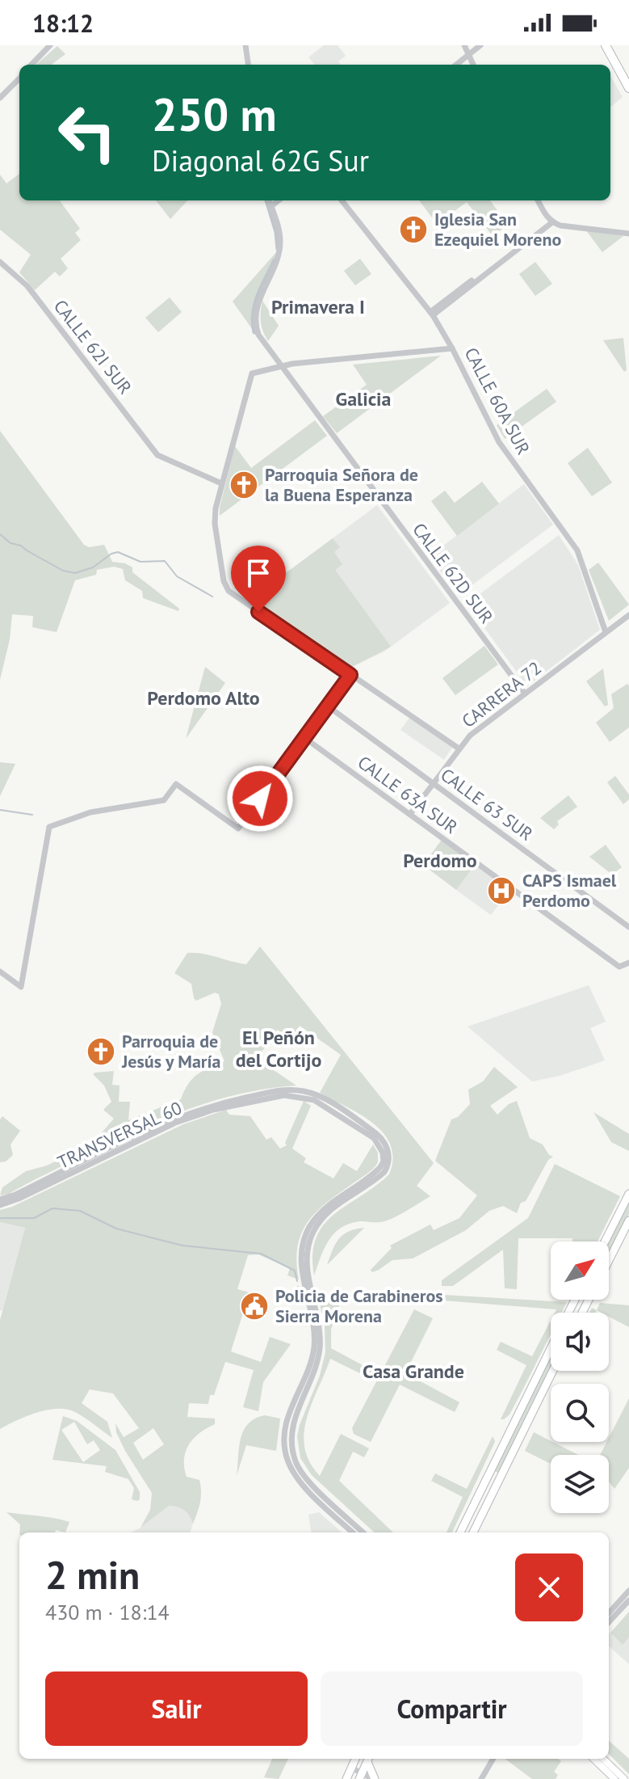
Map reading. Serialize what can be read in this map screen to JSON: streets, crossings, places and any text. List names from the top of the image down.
{
  "streets": {
    "street": [
      "CALLE 62I SUR",
      "CALLE 60A SUR",
      "CALLE 62D SUR",
      "CARRERA 72",
      "CALLE 63A SUR",
      "CALLE 63 SUR",
      "TRANSVERSAL 60"
    ]
  },
  "crossings": [
    ["CALLE 60A SUR", "CARRERA 72"],
    ["CALLE 62D SUR", "CARRERA 72"],
    ["CARRERA 72", "CALLE 63A SUR"],
    ["CARRERA 72", "CALLE 63 SUR"]
  ],
  "districts": [
    "Primavera I",
    "Galicia",
    "Perdomo Alto",
    "Perdomo",
    "El Peñón del Cortijo",
    "Casa Grande"
  ],
  "places": {
    "church": ["Iglesia San Ezequiel Moreno", "Parroquia Señora de la Buena Esperanza", "Parroquia de Jesús y María"],
    "hospital": ["CAPS Ismael Perdomo"],
    "public building": ["Policia de Carabineros Sierra Morena"]
  },
  "north": "top right",
  "page": {
    "status": "18:12",
    "turn": ["250 m", "Diagonal 62G Sur"],
    "heading": ["2 min", "430 m · 18:14"],
    "buttons": ["Salir", "Compartir"]
  }
}
